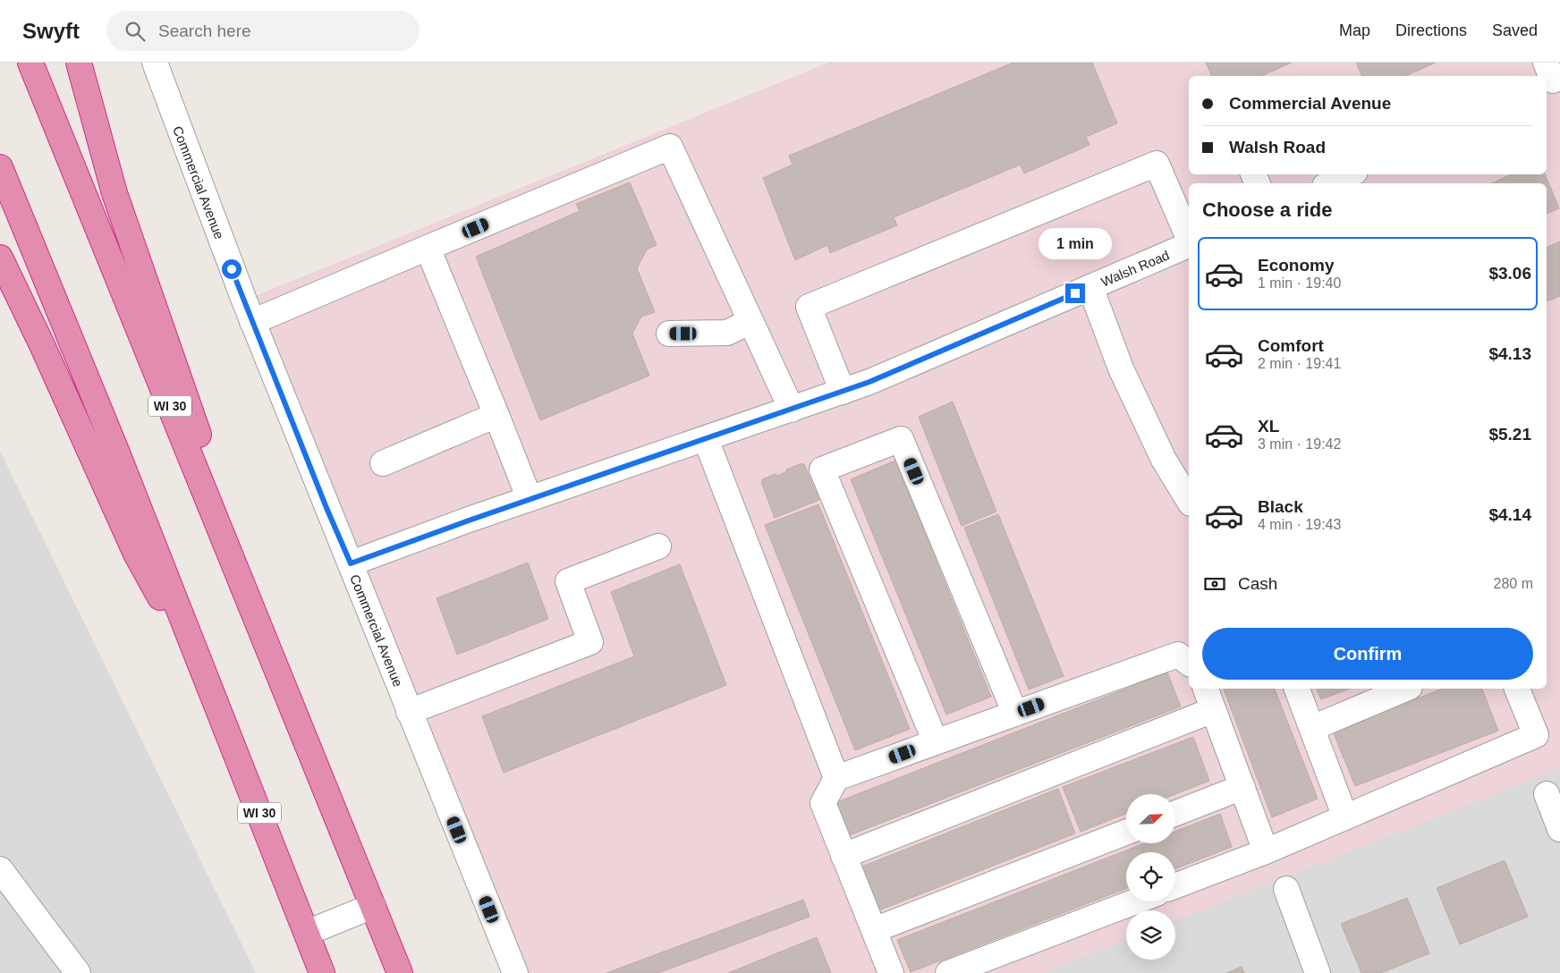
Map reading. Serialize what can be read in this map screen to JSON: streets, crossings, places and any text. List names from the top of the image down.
{
  "streets": {
    "highway": ["WI 30"],
    "street": ["Commercial Avenue", "Walsh Road"]
  },
  "crossings": [
    ["Commercial Avenue", "Walsh Road"]
  ],
  "north": "top right",
  "page": {
    "header": "Swyft",
    "search": "Search here",
    "nav": ["Map", "Directions", "Saved"],
    "banner": ["Commercial Avenue", "Walsh Road"],
    "heading": "Choose a ride",
    "bubble": "1 min",
    "list": [
      {
        "name": "Economy",
        "note": "1 min · 19:40",
        "value": "$3.06"
      },
      {
        "name": "Comfort",
        "note": "2 min · 19:41",
        "value": "$4.13"
      },
      {
        "name": "XL",
        "note": "3 min · 19:42",
        "value": "$5.21"
      },
      {
        "name": "Black",
        "note": "4 min · 19:43",
        "value": "$4.14"
      }
    ],
    "pay": ["Cash", "280 m"],
    "buttons": "Confirm"
  }
}
